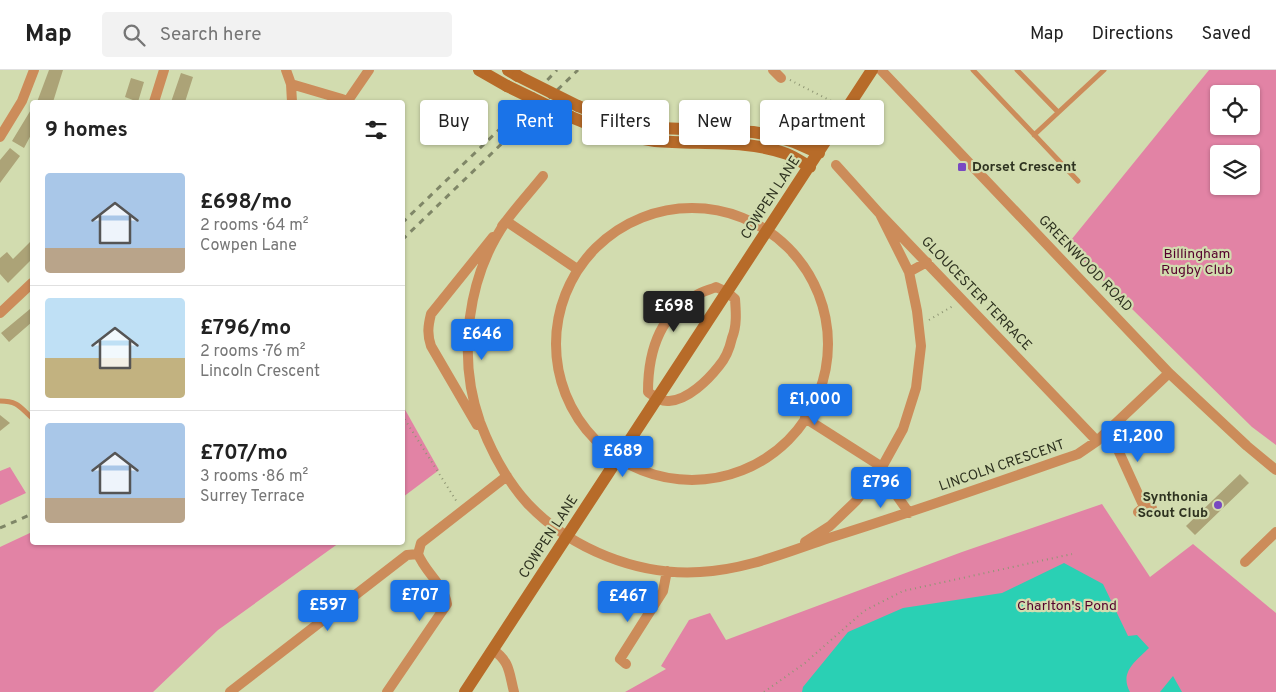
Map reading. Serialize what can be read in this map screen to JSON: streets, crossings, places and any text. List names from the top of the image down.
{
  "streets": {
    "street": [
      "COWPEN LANE",
      "GREENWOOD ROAD",
      "GLOUCESTER TERRACE",
      "LINCOLN CRESCENT"
    ]
  },
  "crossings": [
    ["COWPEN LANE", "LINCOLN CRESCENT"],
    ["GREENWOOD ROAD", "LINCOLN CRESCENT"],
    ["GLOUCESTER TERRACE", "LINCOLN CRESCENT"]
  ],
  "parks": ["Billingham Rugby Club", "Charlton's Pond"],
  "places": {
    "transit": ["Dorset Crescent"],
    "other": ["Synthonia Scout Club"]
  },
  "page": {
    "header": "Map",
    "search": "Search here",
    "nav": ["Map", "Directions", "Saved"],
    "chip": [
      "Buy",
      "Rent",
      "Filters",
      "New",
      "Apartment"
    ],
    "heading": "9 homes",
    "list": [
      {
        "name": "£698/mo",
        "note": "2 rooms · 64 m² · Cowpen Lane"
      },
      {
        "name": "£796/mo",
        "note": "2 rooms · 76 m² · Lincoln Crescent"
      },
      {
        "name": "£707/mo",
        "note": "3 rooms · 86 m² · Surrey Terrace"
      }
    ],
    "price": [
      "£698",
      "£646",
      "£1,000",
      "£1,200",
      "£689",
      "£796",
      "£707",
      "£467",
      "£597"
    ]
  }
}
